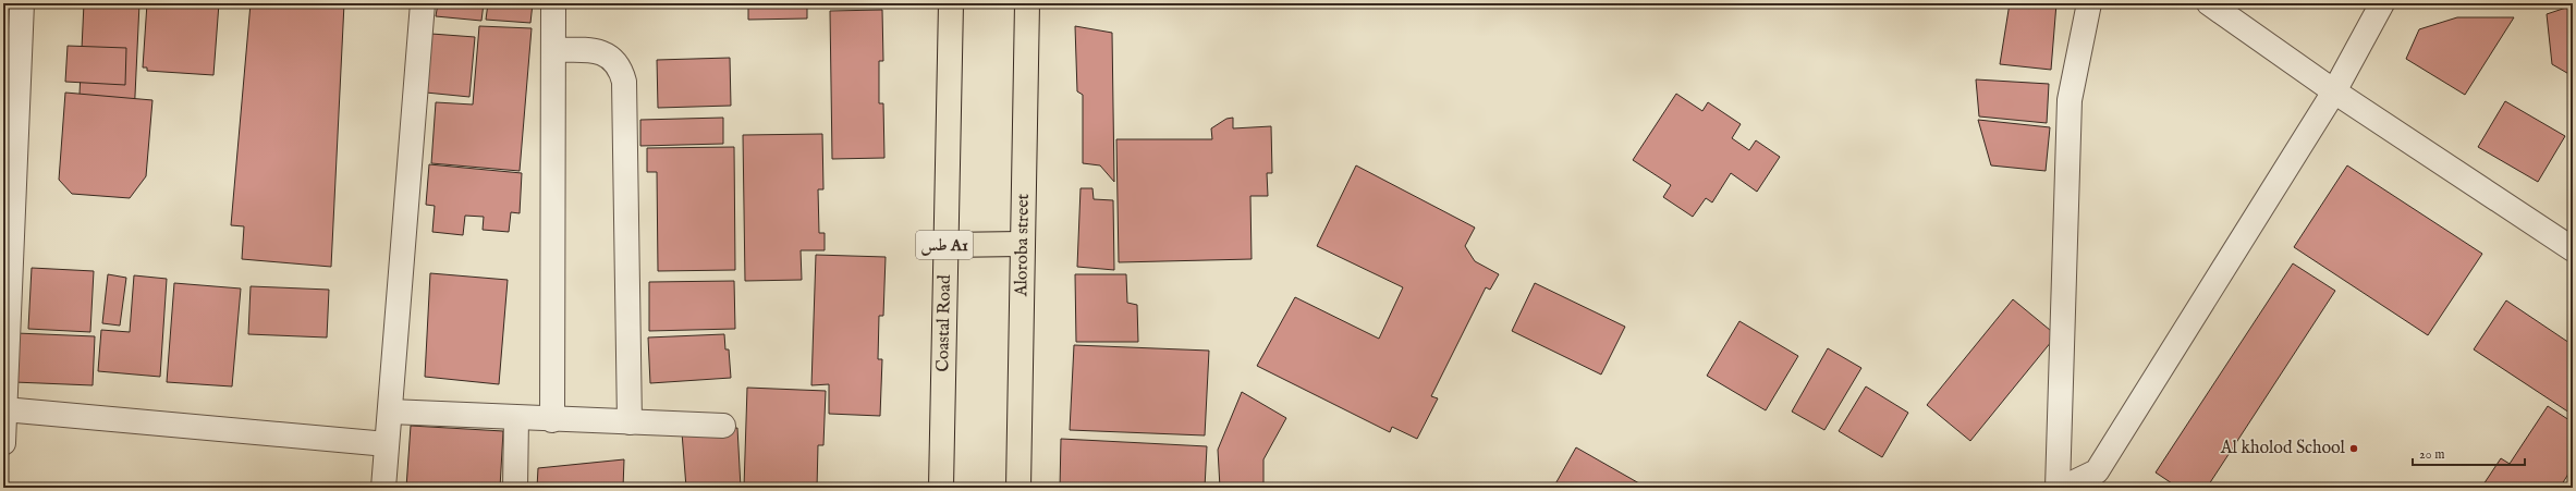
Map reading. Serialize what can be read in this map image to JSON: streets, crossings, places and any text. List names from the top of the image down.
{
  "streets": {
    "highway": ["طس A1", "Aloroba street", "Coastal Road"]
  },
  "places": ["Al kholod School"],
  "scale_bar": "20 m"
}
